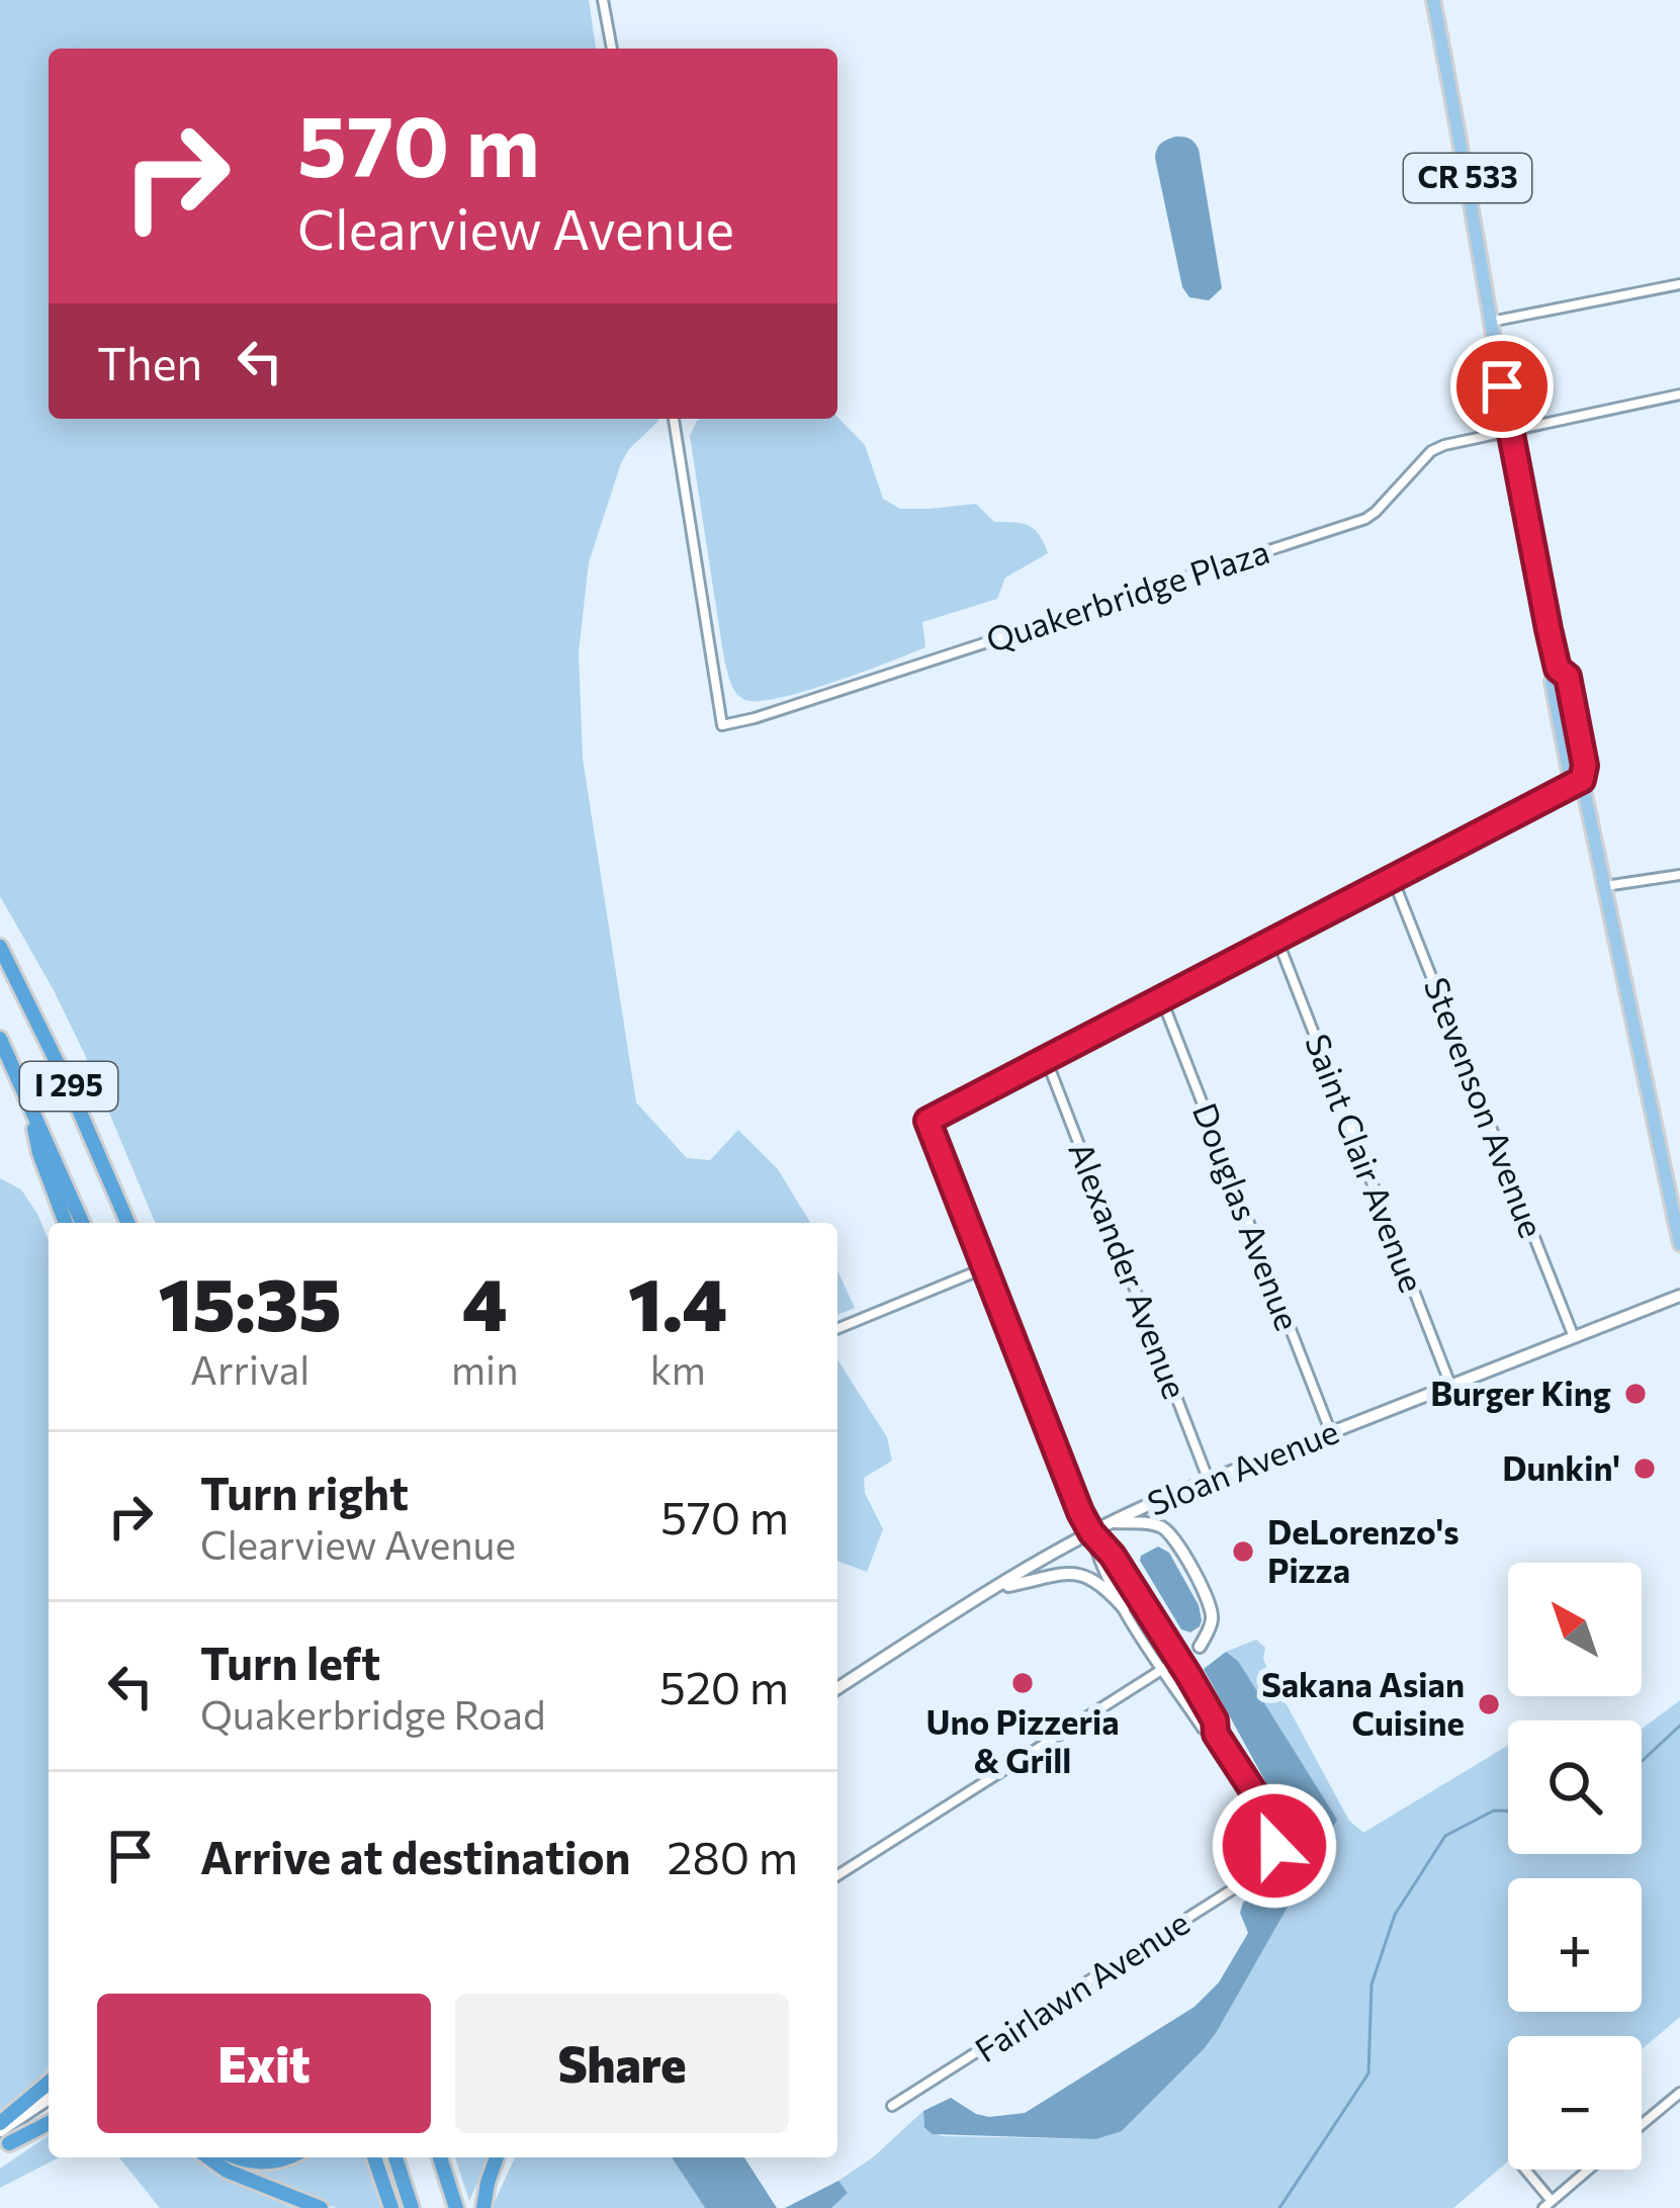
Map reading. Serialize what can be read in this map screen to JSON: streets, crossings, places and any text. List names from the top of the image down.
{
  "streets": {
    "highway": ["I 295"],
    "main road": ["CR 533", "Sloan Avenue"],
    "street": [
      "Quakerbridge Plaza",
      "Stevenson Avenue",
      "Saint Clair Avenue",
      "Douglas Avenue",
      "Alexander Avenue",
      "Fairlawn Avenue"
    ]
  },
  "crossings": [
    ["CR 533", "Quakerbridge Plaza"],
    ["Stevenson Avenue", "Sloan Avenue"],
    ["Saint Clair Avenue", "Sloan Avenue"],
    ["Douglas Avenue", "Sloan Avenue"],
    ["Alexander Avenue", "Sloan Avenue"],
    ["Alexander Avenue", "Fairlawn Avenue"],
    ["Sloan Avenue", "Fairlawn Avenue"]
  ],
  "places": [
    "Burger King",
    "Dunkin'",
    "DeLorenzo's Pizza",
    "Uno Pizzeria & Grill",
    "Sakana Asian Cuisine"
  ],
  "north": "top left",
  "page": {
    "turn": ["570 m", "Clearview Avenue"],
    "then": "Then",
    "eta": [
      "15:35",
      "Arrival",
      "4",
      "min",
      "1.4",
      "km"
    ],
    "list": [
      {
        "name": "Turn right",
        "note": "Clearview Avenue",
        "value": "570 m"
      },
      {
        "name": "Turn left",
        "note": "Quakerbridge Road",
        "value": "520 m"
      },
      {
        "name": "Arrive at destination",
        "value": "280 m"
      }
    ],
    "map_buttons": ["+", "−"],
    "buttons": ["Exit", "Share"]
  }
}
